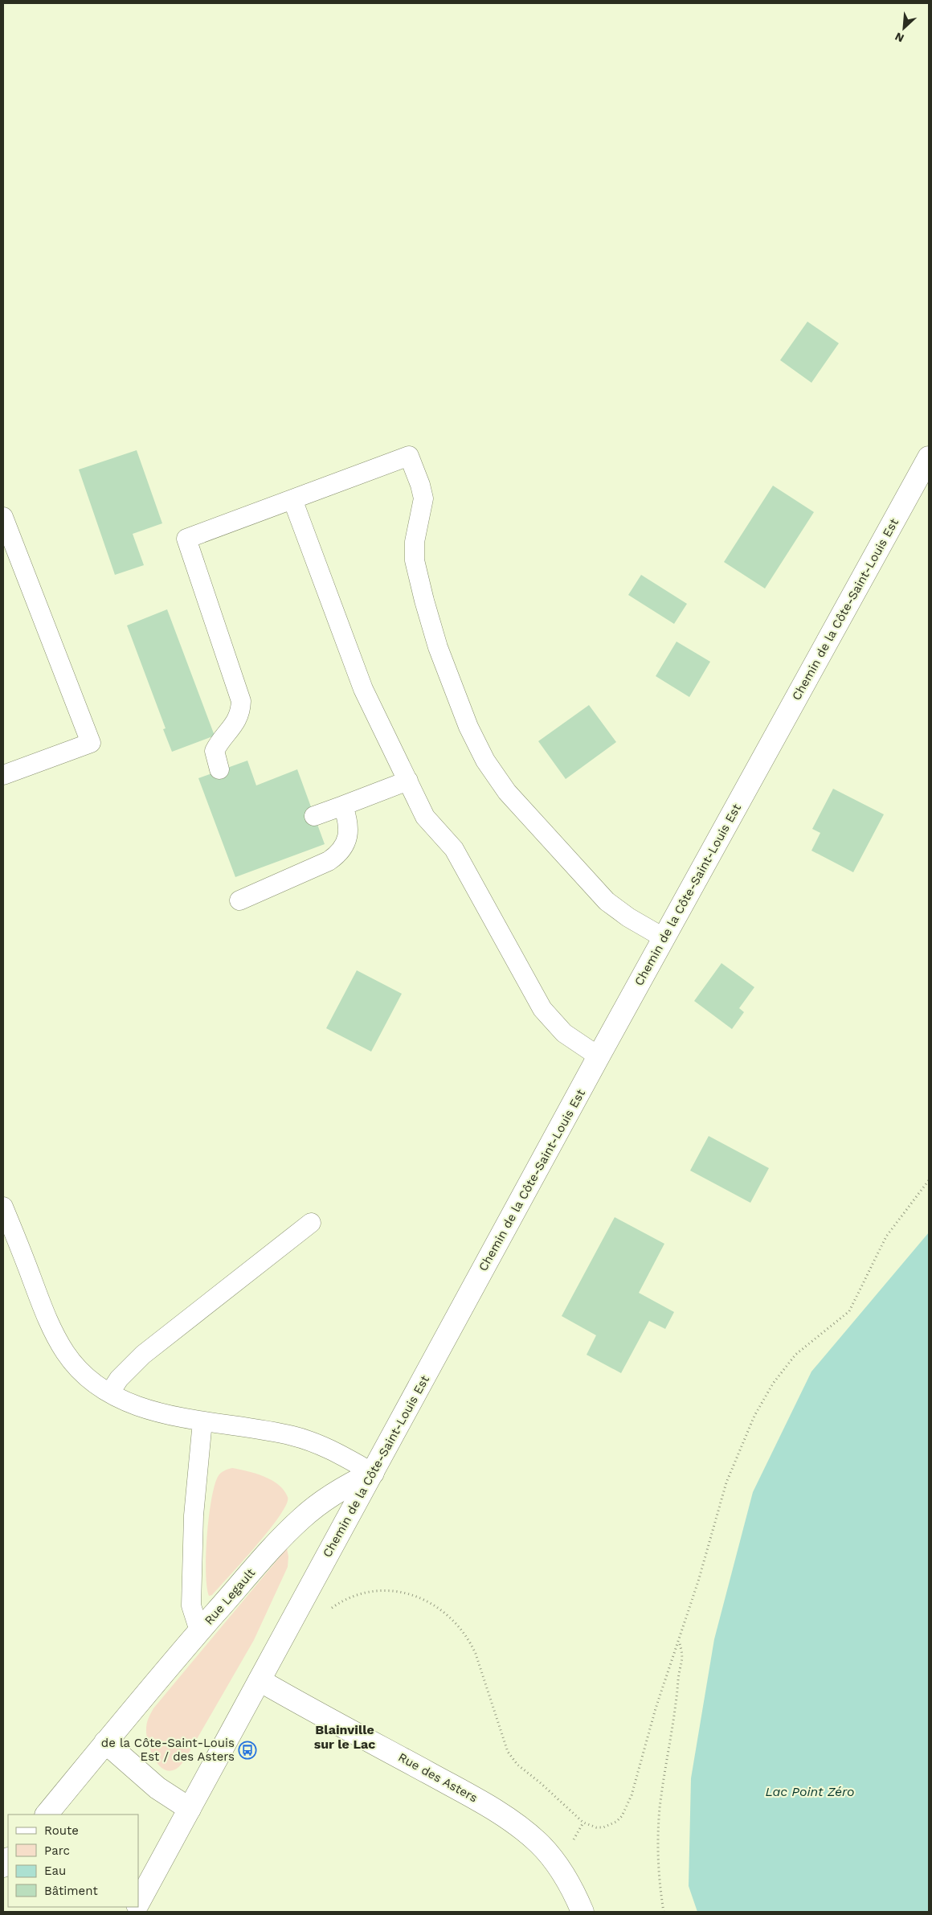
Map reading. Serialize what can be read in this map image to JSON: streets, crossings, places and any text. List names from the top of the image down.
{
  "streets": {
    "street": ["Chemin de la Côte-Saint-Louis Est", "Rue Legault", "Rue des Asters"]
  },
  "crossings": [
    ["Chemin de la Côte-Saint-Louis Est", "Rue Legault"],
    ["Chemin de la Côte-Saint-Louis Est", "Rue des Asters"]
  ],
  "districts": ["Blainville sur le Lac"],
  "water": ["Lac Point Zéro"],
  "places": {
    "bus stop": ["de la Côte-Saint-Louis Est / des Asters"]
  },
  "legend": [
    "Route",
    "Parc",
    "Eau",
    "Bâtiment"
  ],
  "north": "bottom left"
}
